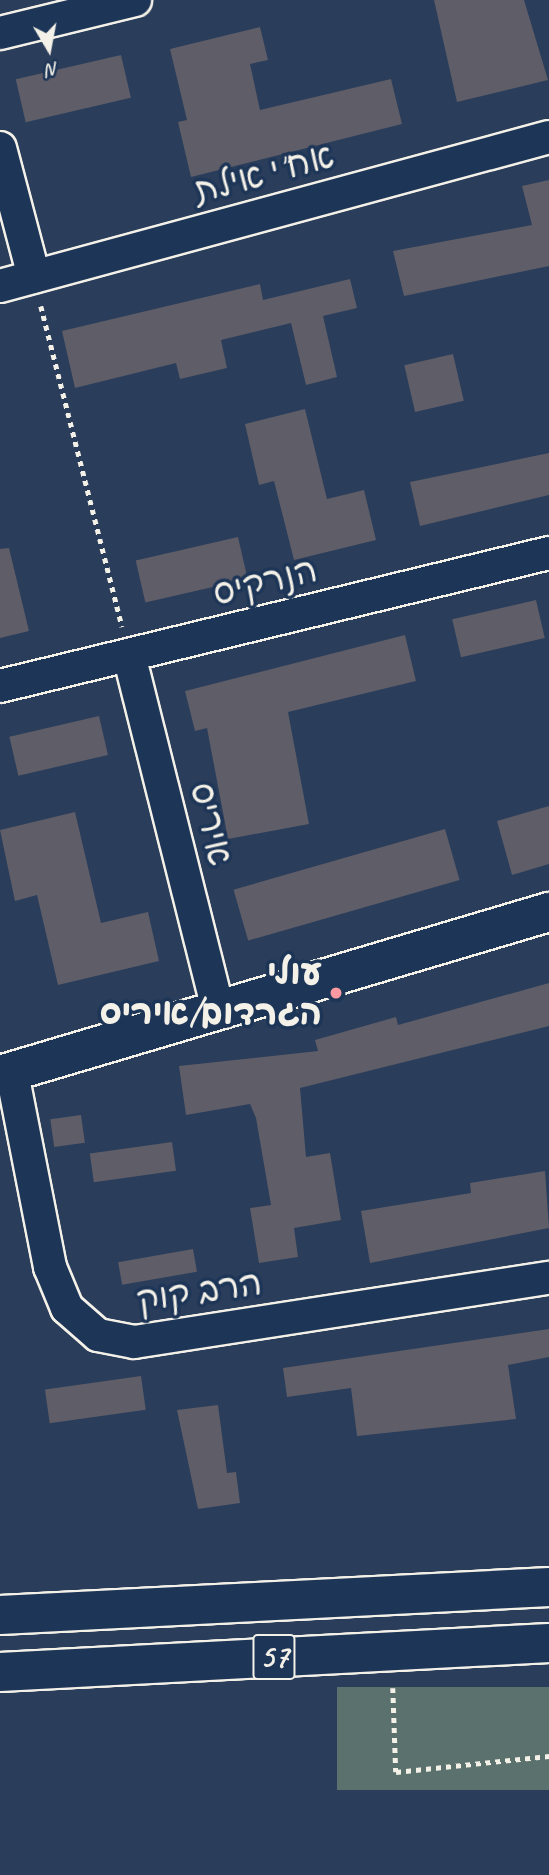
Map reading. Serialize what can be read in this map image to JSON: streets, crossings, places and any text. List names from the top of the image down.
{
  "streets": {
    "main road": ["57"],
    "street": [
      "אח\"י אילת",
      "הנרקיס",
      "איריס",
      "הרב קוק"
    ]
  },
  "crossings": [
    ["הנרקיס", "איריס"]
  ],
  "places": ["עולי הגרדום/איריס"],
  "north": "bottom"
}
